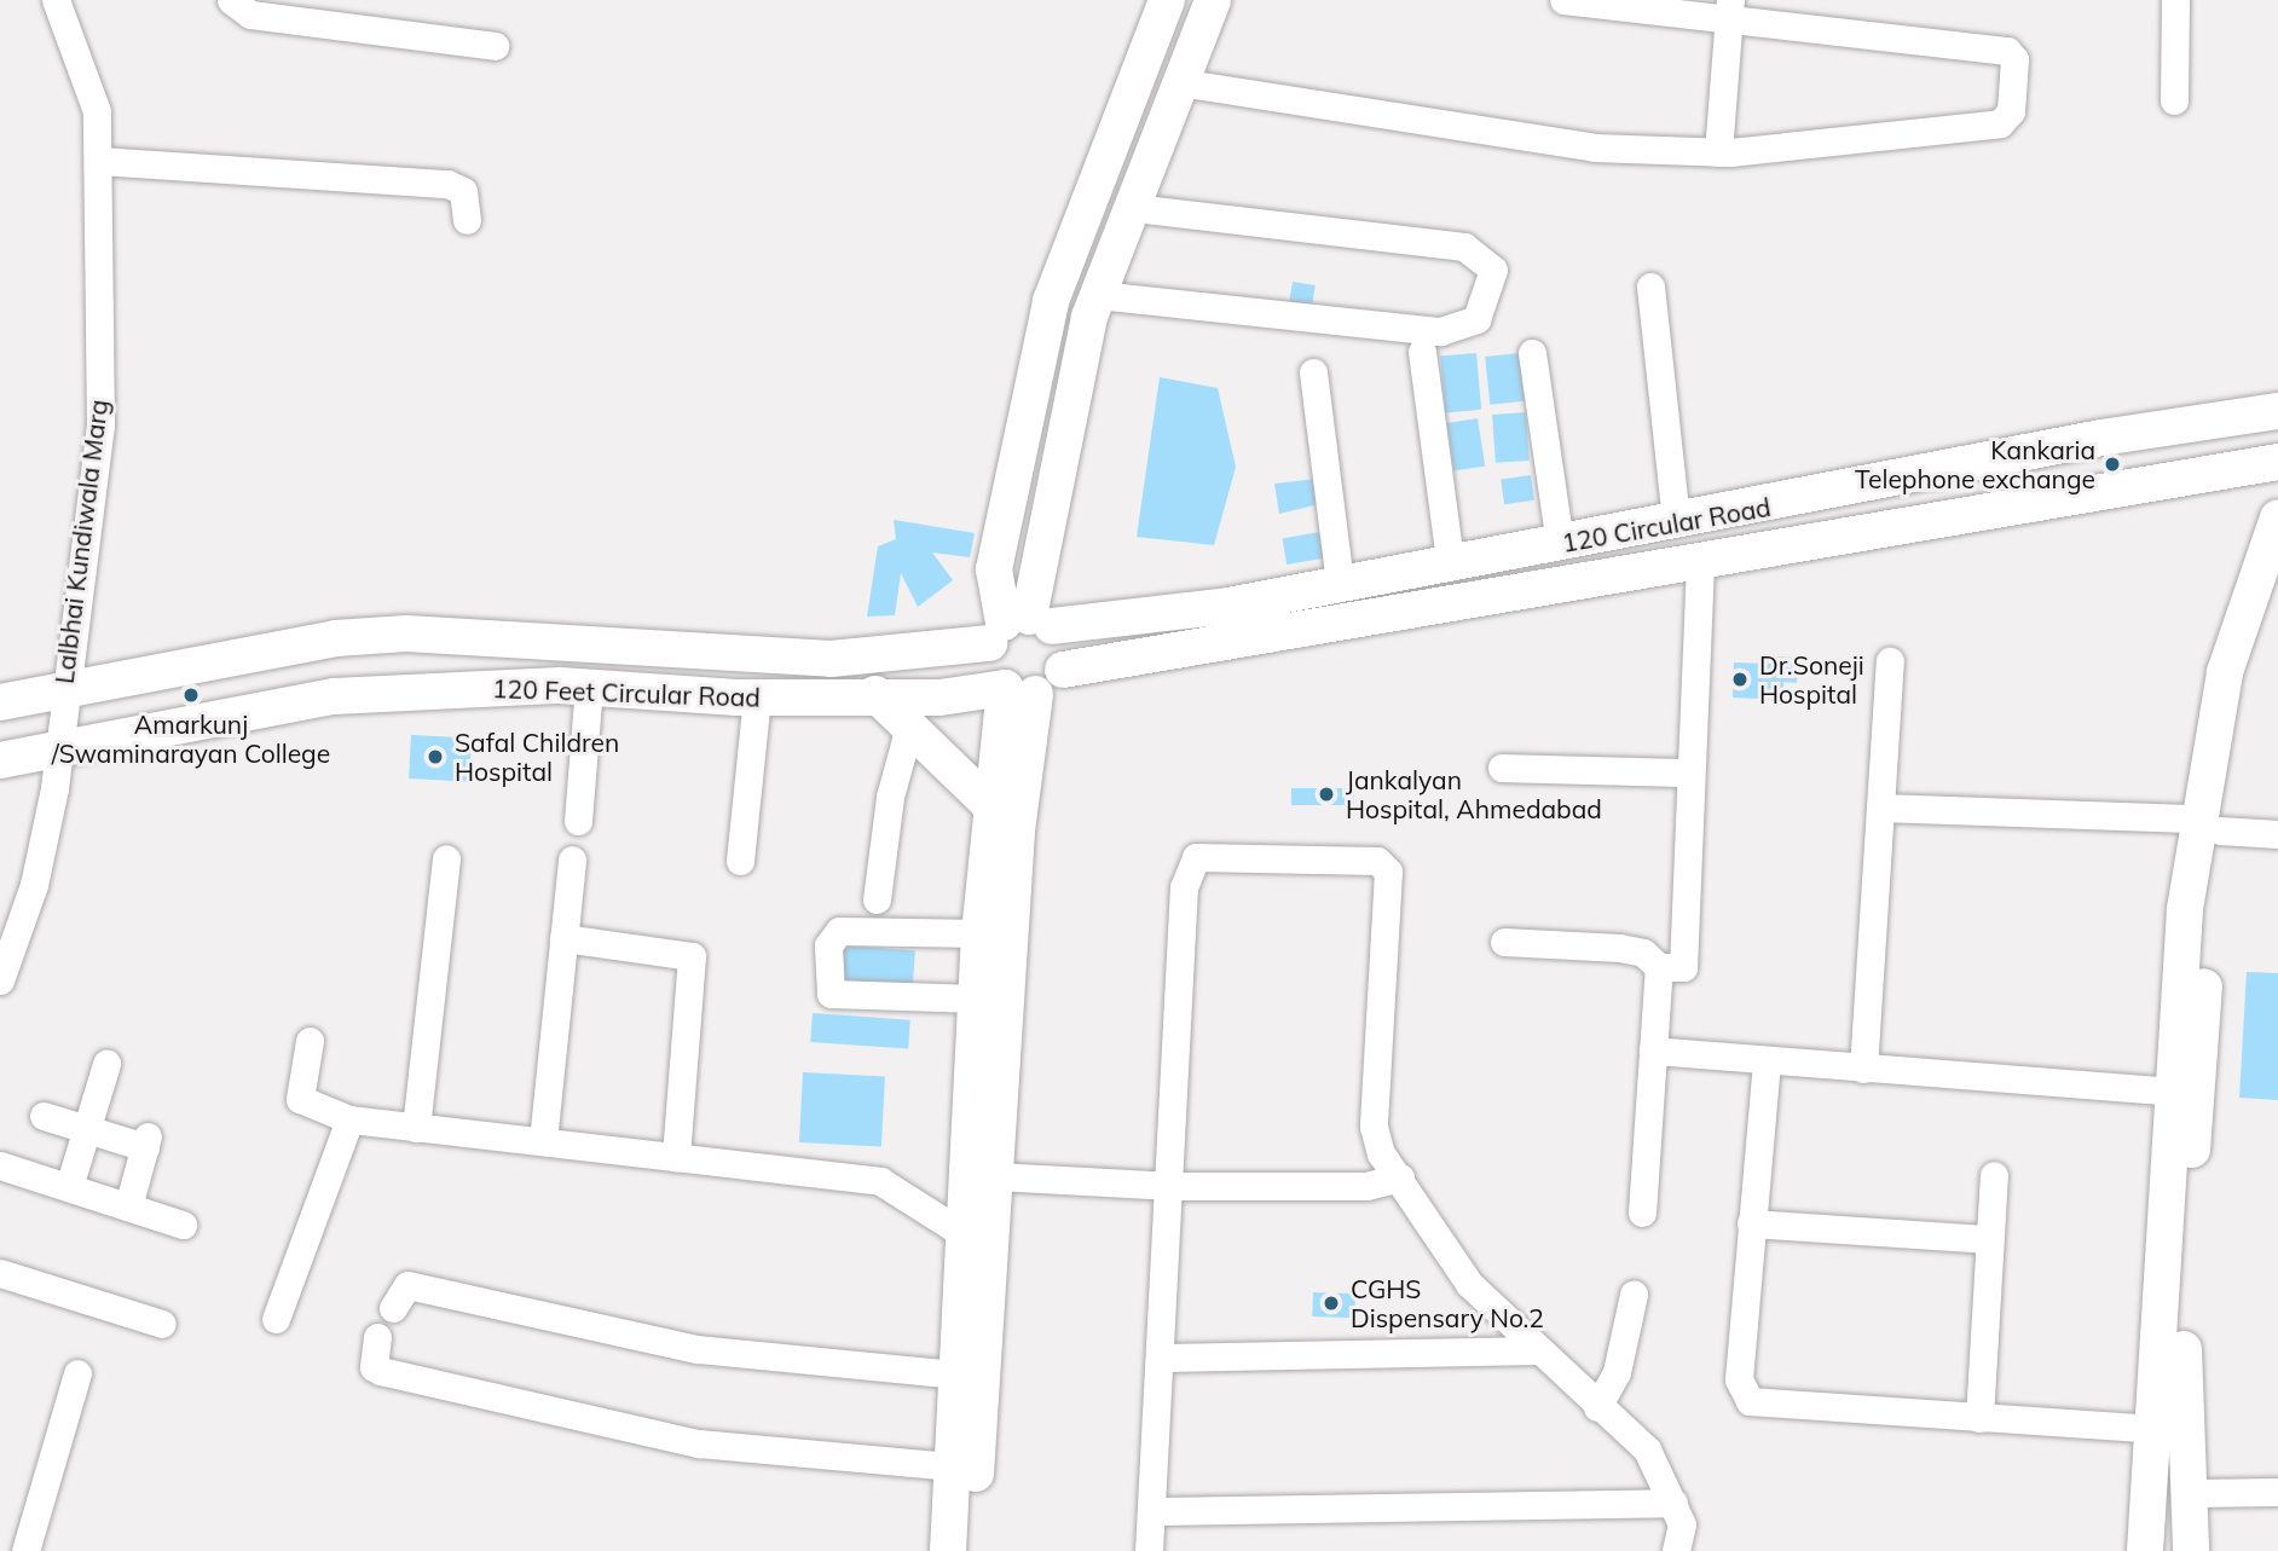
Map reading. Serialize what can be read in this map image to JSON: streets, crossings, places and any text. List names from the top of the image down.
{
  "streets": {
    "main road": ["120 Circular Road", "120 Feet Circular Road"],
    "street": ["Lalbhai Kundiwala Marg"]
  },
  "crossings": [
    ["120 Circular Road", "120 Feet Circular Road"],
    ["Lalbhai Kundiwala Marg", "120 Feet Circular Road"]
  ],
  "places": [
    "Kankaria Telephone exchange",
    "Dr.Soneji Hospital",
    "Amarkunj /Swaminarayan College",
    "Safal Children Hospital",
    "Jankalyan Hospital, Ahmedabad",
    "CGHS Dispensary No.2"
  ]
}
